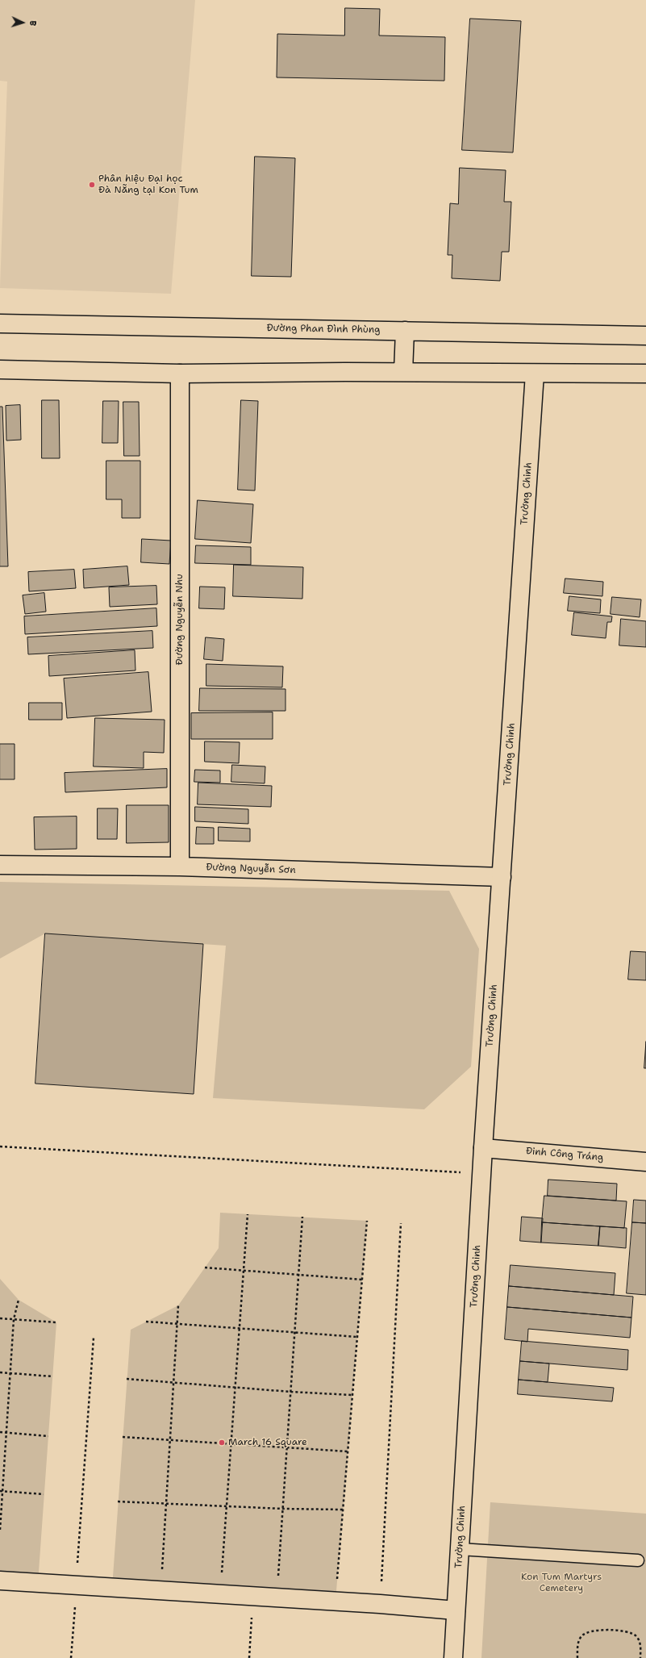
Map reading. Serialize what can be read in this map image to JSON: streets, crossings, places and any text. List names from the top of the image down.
{
  "streets": {
    "street": [
      "Đường Phan Đình Phùng",
      "Trường Chinh",
      "Đường Nguyễn Nhu",
      "Đường Nguyễn Sơn",
      "Đinh Công Tráng"
    ]
  },
  "crossings": [
    ["Trường Chinh", "Đường Nguyễn Sơn"],
    ["Trường Chinh", "Đinh Công Tráng"],
    ["Đường Nguyễn Nhu", "Đường Nguyễn Sơn"]
  ],
  "parks": ["Kon Tum Martyrs Cemetery"],
  "places": ["Phân hiệu Đại học Đà Nẵng tại Kon Tum", "March 16 Square"],
  "north": "right"
}
